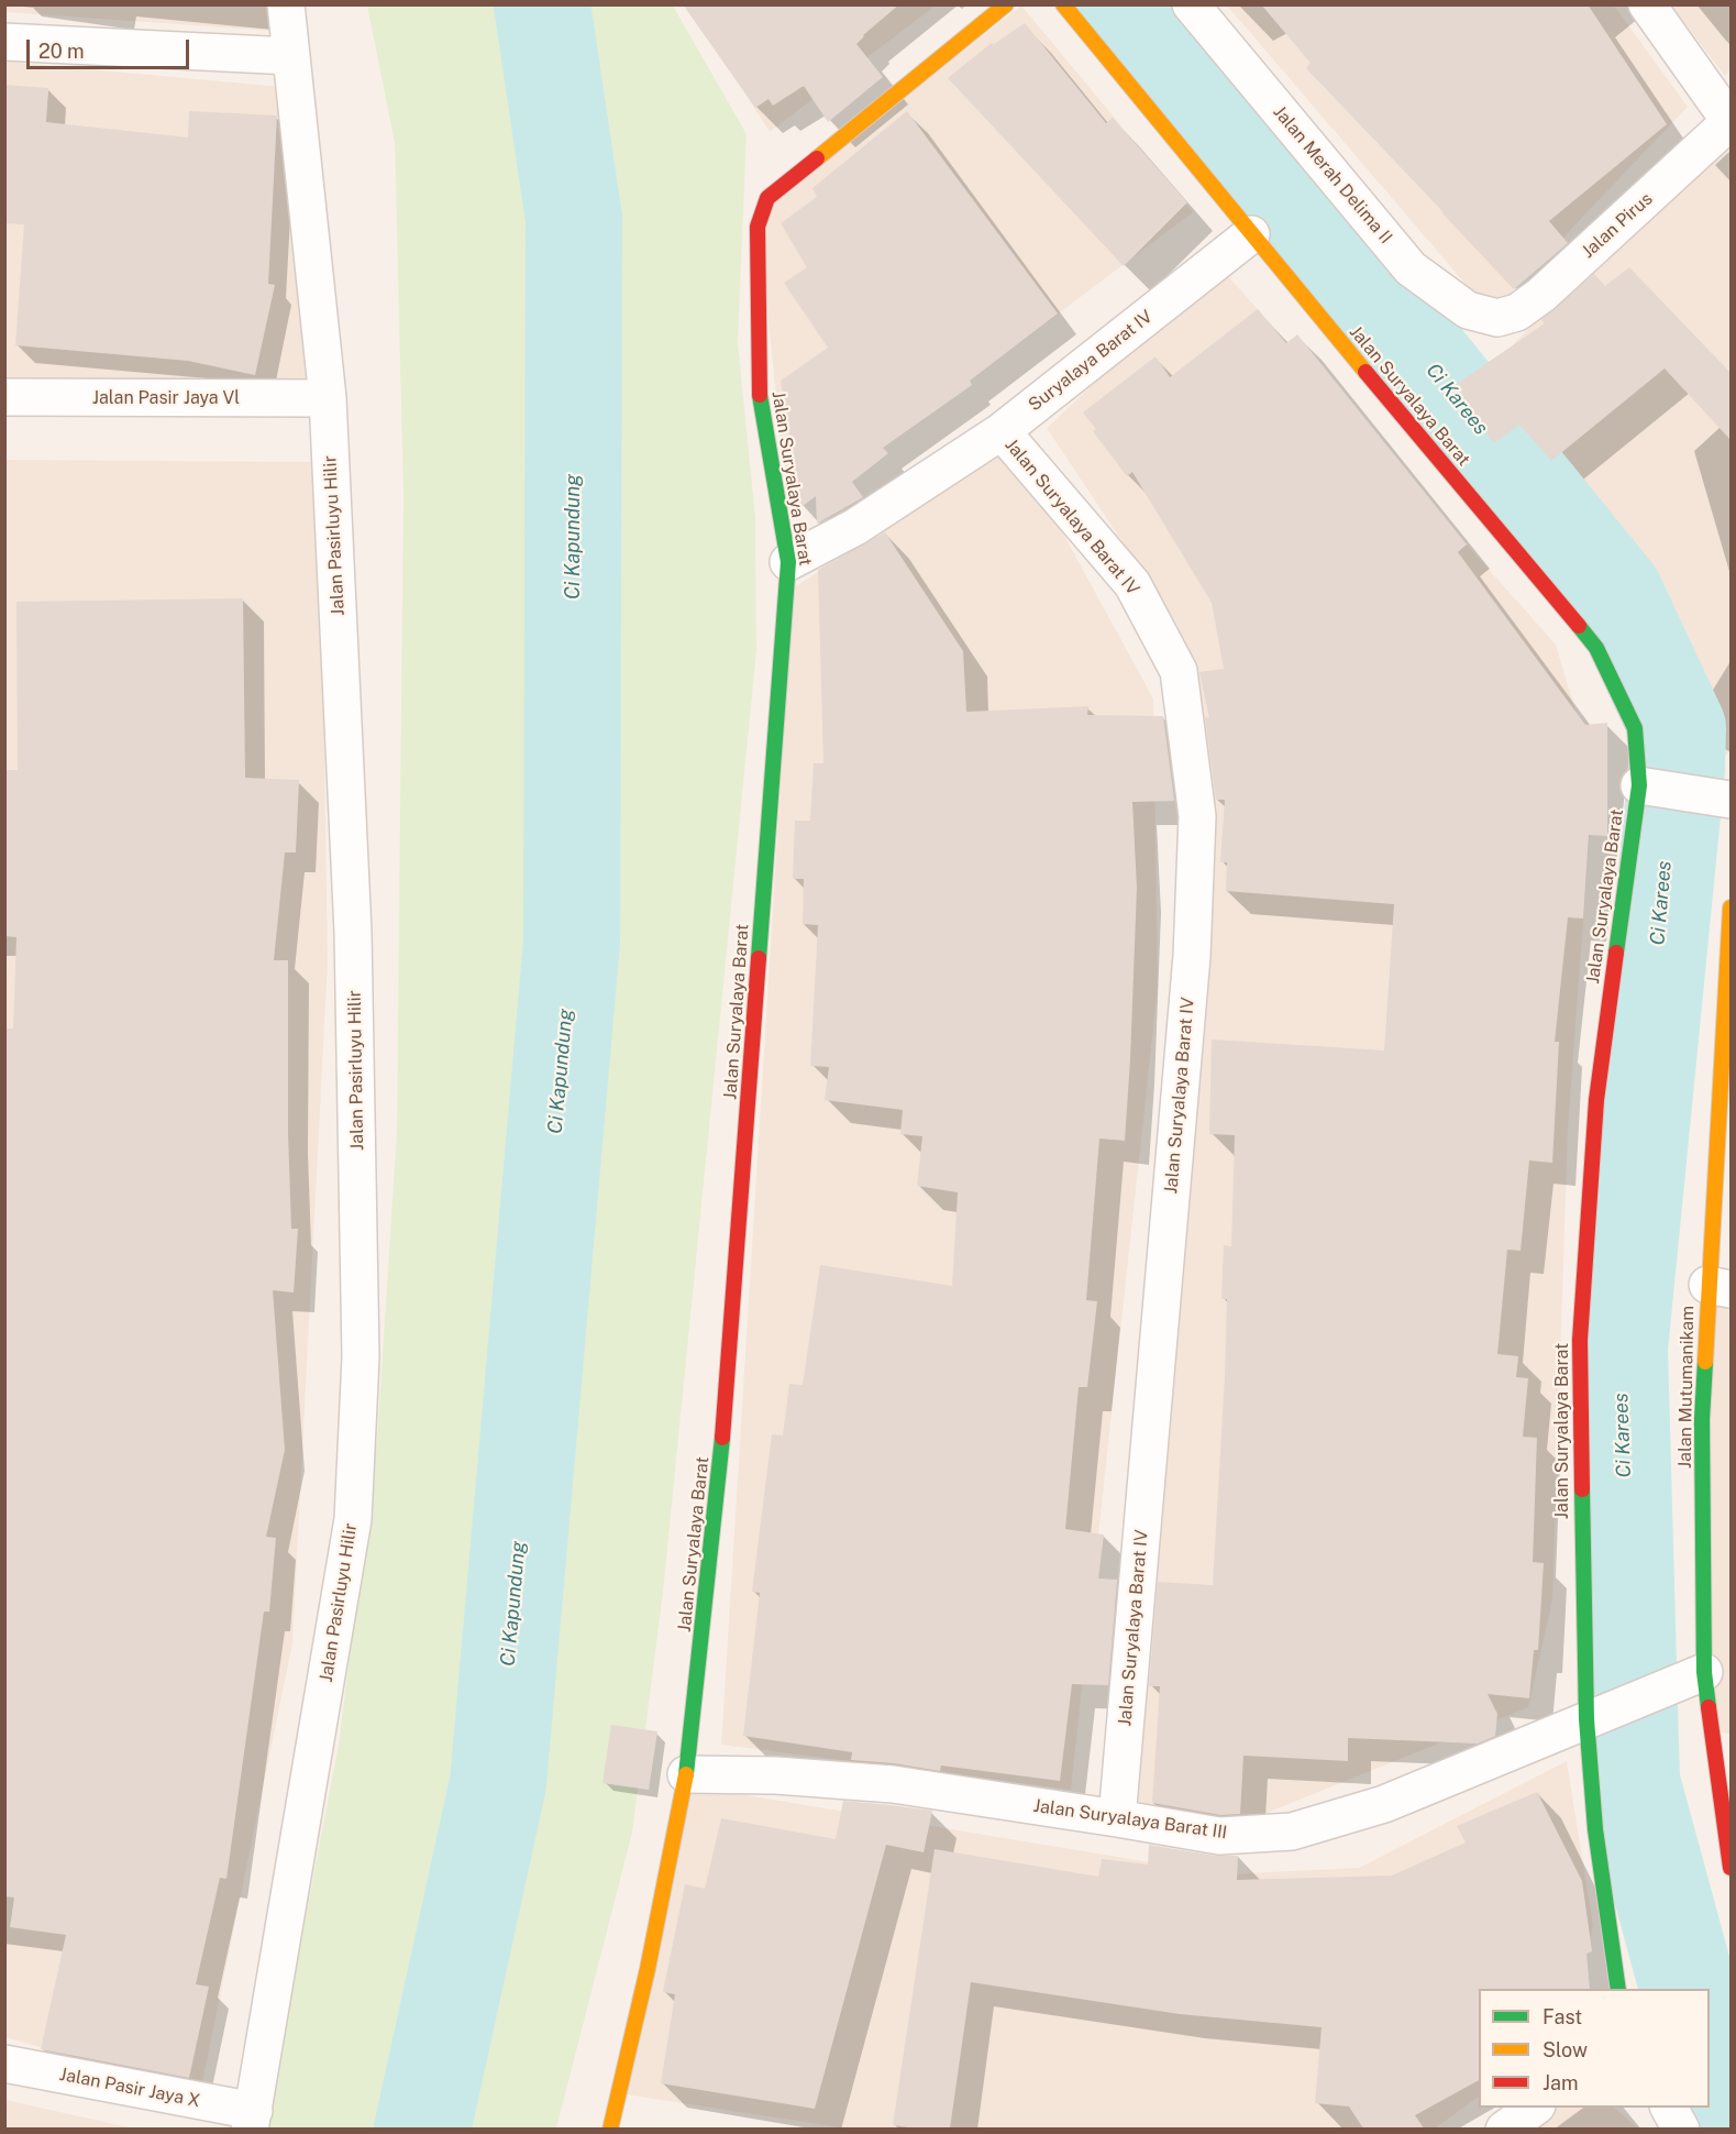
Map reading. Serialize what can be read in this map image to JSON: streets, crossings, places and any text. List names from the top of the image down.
{
  "streets": {
    "street": [
      "Jalan Merah Delima II",
      "Jalan Pirus",
      "Suryalaya Barat IV",
      "Jalan Suryalaya Barat",
      "Jalan Pasir Jaya Vl",
      "Jalan Suryalaya Barat IV",
      "Jalan Pasirluyu Hilir",
      "Jalan Mutumanikam",
      "Jalan Suryalaya Barat III",
      "Jalan Pasir Jaya X"
    ]
  },
  "crossings": [
    ["Jalan Merah Delima II", "Jalan Pirus"],
    ["Suryalaya Barat IV", "Jalan Suryalaya Barat"],
    ["Suryalaya Barat IV", "Jalan Suryalaya Barat IV"],
    ["Jalan Suryalaya Barat", "Jalan Suryalaya Barat III"],
    ["Jalan Pasir Jaya Vl", "Jalan Pasirluyu Hilir"],
    ["Jalan Suryalaya Barat IV", "Jalan Suryalaya Barat III"],
    ["Jalan Pasirluyu Hilir", "Jalan Pasir Jaya X"],
    ["Jalan Mutumanikam", "Jalan Suryalaya Barat III"]
  ],
  "water": ["Ci Karees", "Ci Kapundung"],
  "legend": ["Fast", "Slow", "Jam"],
  "scale_bar": "20 m"
}
